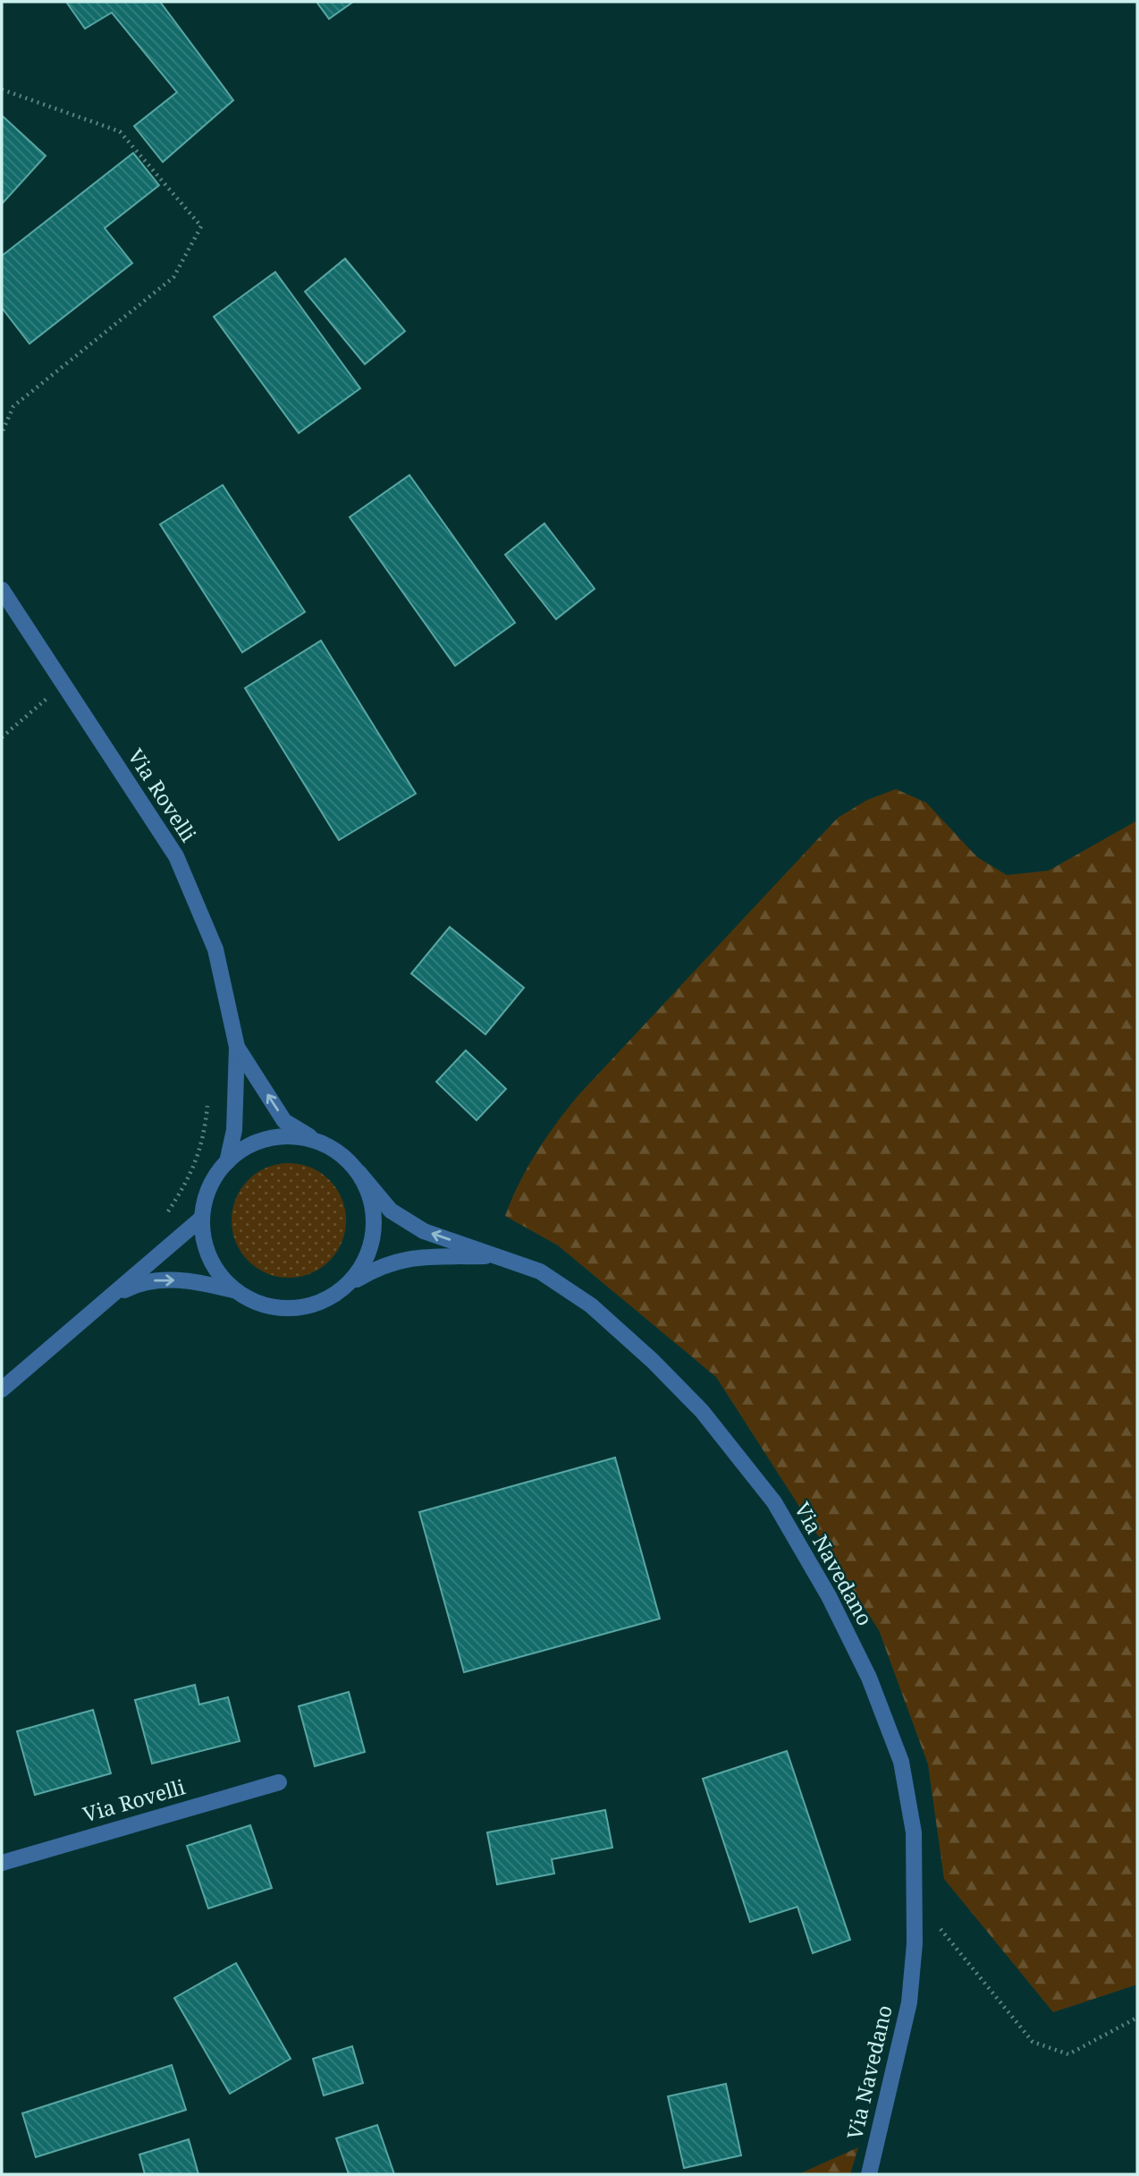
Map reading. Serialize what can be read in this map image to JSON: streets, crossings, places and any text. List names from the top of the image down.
{
  "streets": {
    "street": ["Via Rovelli", "Via Navedano"]
  },
  "crossings": [
    ["Via Rovelli", "Via Navedano"]
  ]
}
